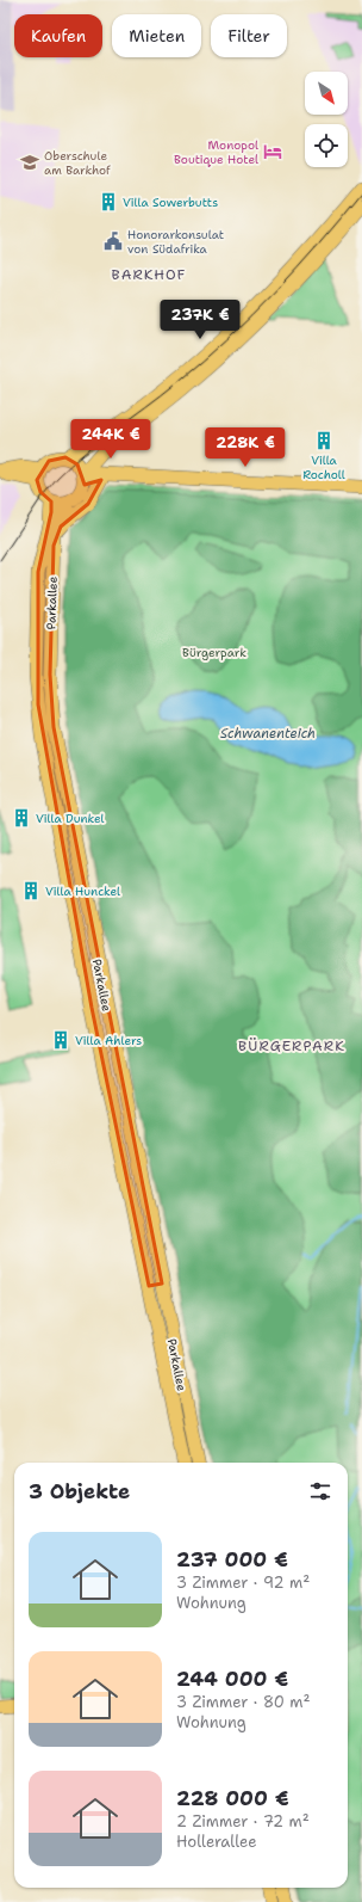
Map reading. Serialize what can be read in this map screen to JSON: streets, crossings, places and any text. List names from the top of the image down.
{
  "streets": {
    "main road": ["Parkallee"]
  },
  "districts": ["BARKHOF", "BÜRGERPARK"],
  "water": ["Schwanenteich"],
  "parks": ["Bürgerpark"],
  "places": {
    "hotel": ["Monopol Boutique Hotel"],
    "school or university": ["Oberschule am Barkhof"],
    "building": [
      "Villa Sowerbutts",
      "Villa Rocholl",
      "Villa Dunkel",
      "Villa Hunckel",
      "Villa Ahlers"
    ],
    "public building": ["Honorarkonsulat von Südafrika"]
  },
  "north": "bottom right",
  "page": {
    "chip": ["Kaufen", "Mieten", "Filter"],
    "price": ["237K €", "244K €", "228K €"],
    "heading": "3 Objekte",
    "list": [
      {
        "name": "237 000 €",
        "note": "3 Zimmer · 92 m² · Wohnung"
      },
      {
        "name": "244 000 €",
        "note": "3 Zimmer · 80 m² · Wohnung"
      },
      {
        "name": "228 000 €",
        "note": "2 Zimmer · 72 m² · Hollerallee"
      }
    ]
  }
}
